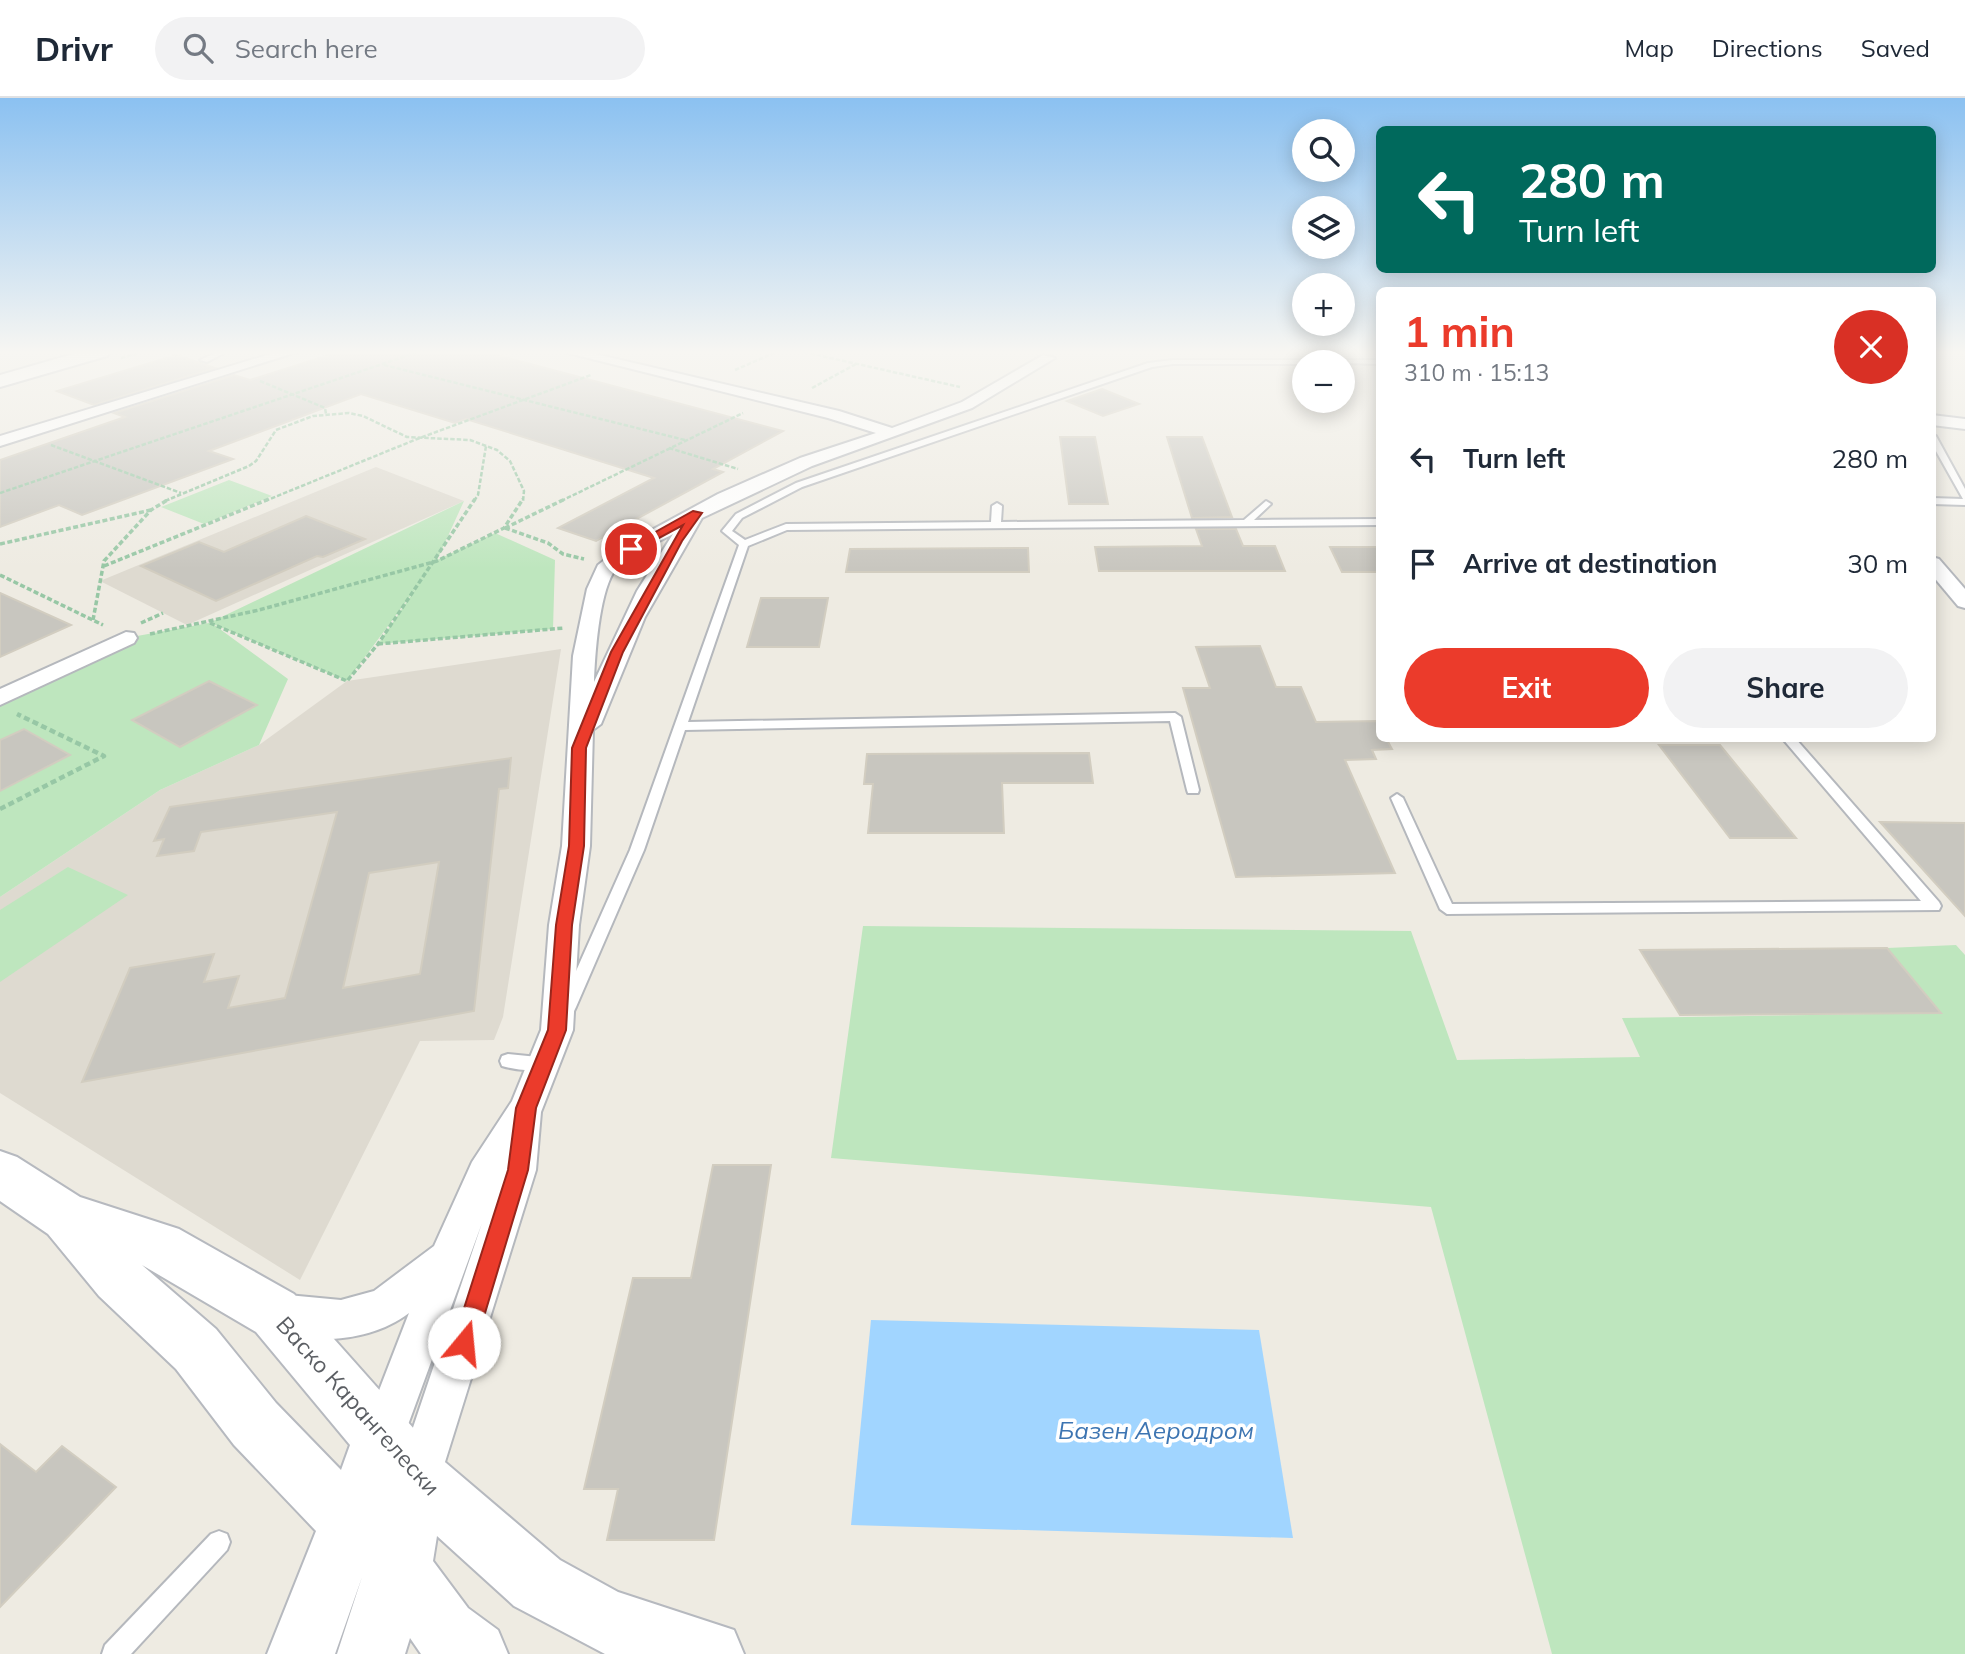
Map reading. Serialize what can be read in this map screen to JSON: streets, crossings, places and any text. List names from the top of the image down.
{
  "streets": {
    "street": ["Васко Карангелески"]
  },
  "water": ["Базен Аеродром"],
  "page": {
    "header": "Drivr",
    "search": "Search here",
    "nav": ["Map", "Directions", "Saved"],
    "map_buttons": ["+", "−"],
    "turn": ["280 m", "Turn left"],
    "heading": ["1 min", "310 m · 15:13"],
    "list": [
      {
        "name": "Turn left",
        "value": "280 m"
      },
      {
        "name": "Arrive at destination",
        "value": "30 m"
      }
    ],
    "buttons": ["Exit", "Share"]
  }
}
